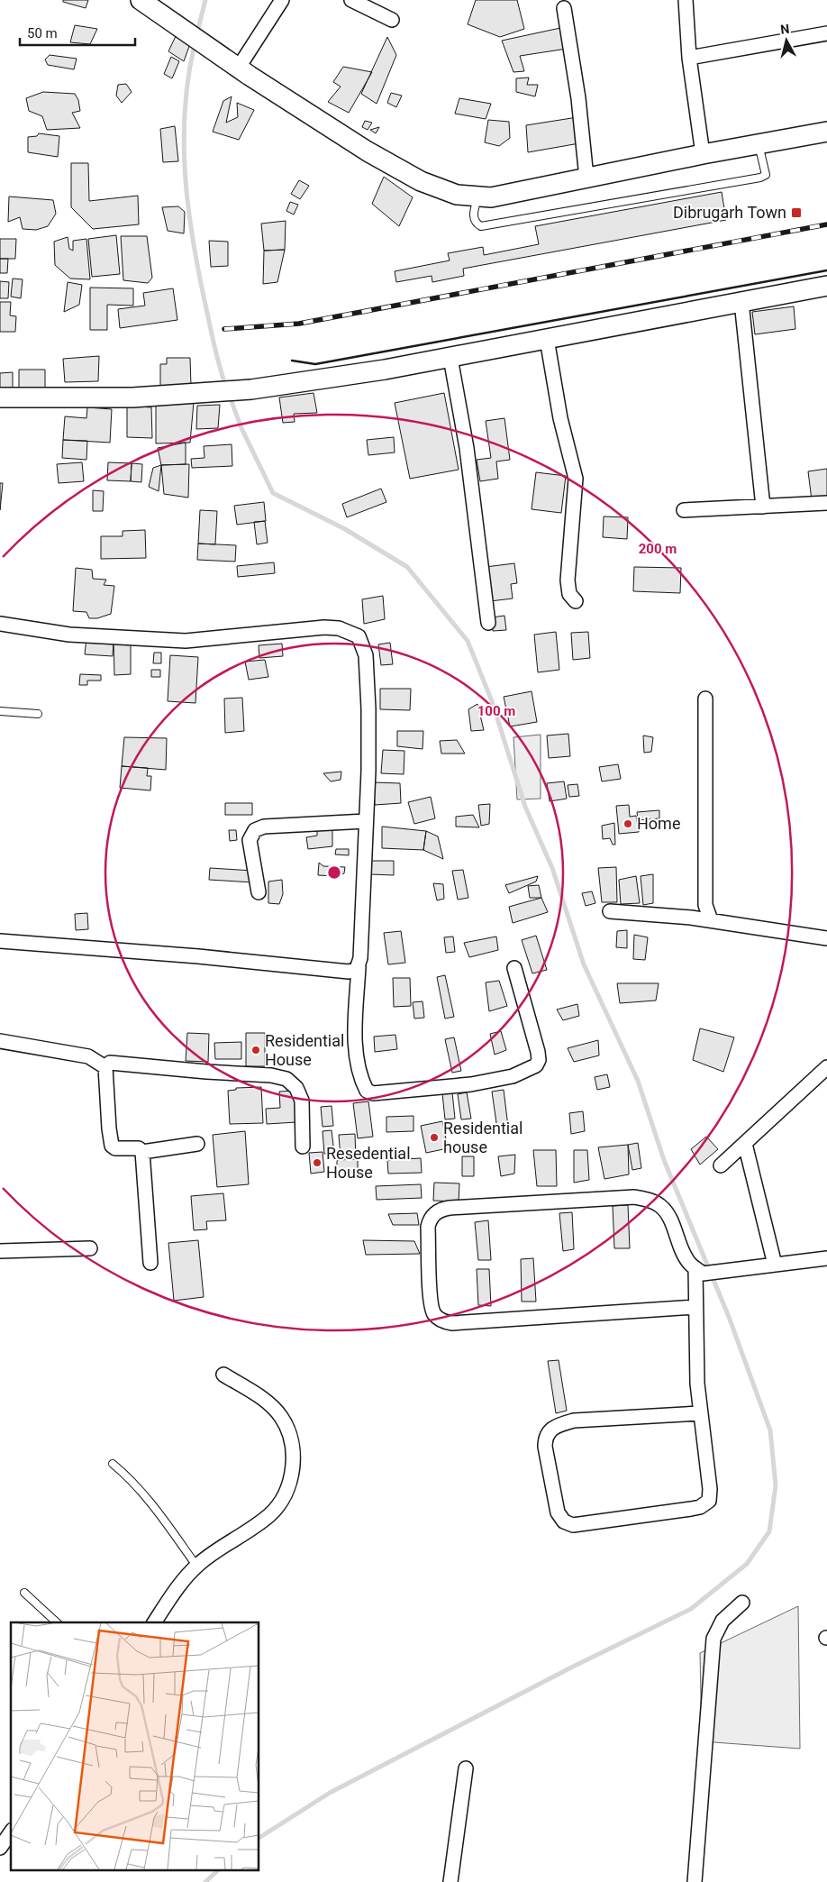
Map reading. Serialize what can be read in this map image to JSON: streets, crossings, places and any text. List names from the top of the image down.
{
  "places": {
    "transit": ["Dibrugarh Town"],
    "other": [
      "Home",
      "Residential House",
      "Residential house",
      "Resedential House"
    ]
  },
  "scale_bar": "50 m",
  "north": "top",
  "rings": ["200 m", "100 m"]
}
